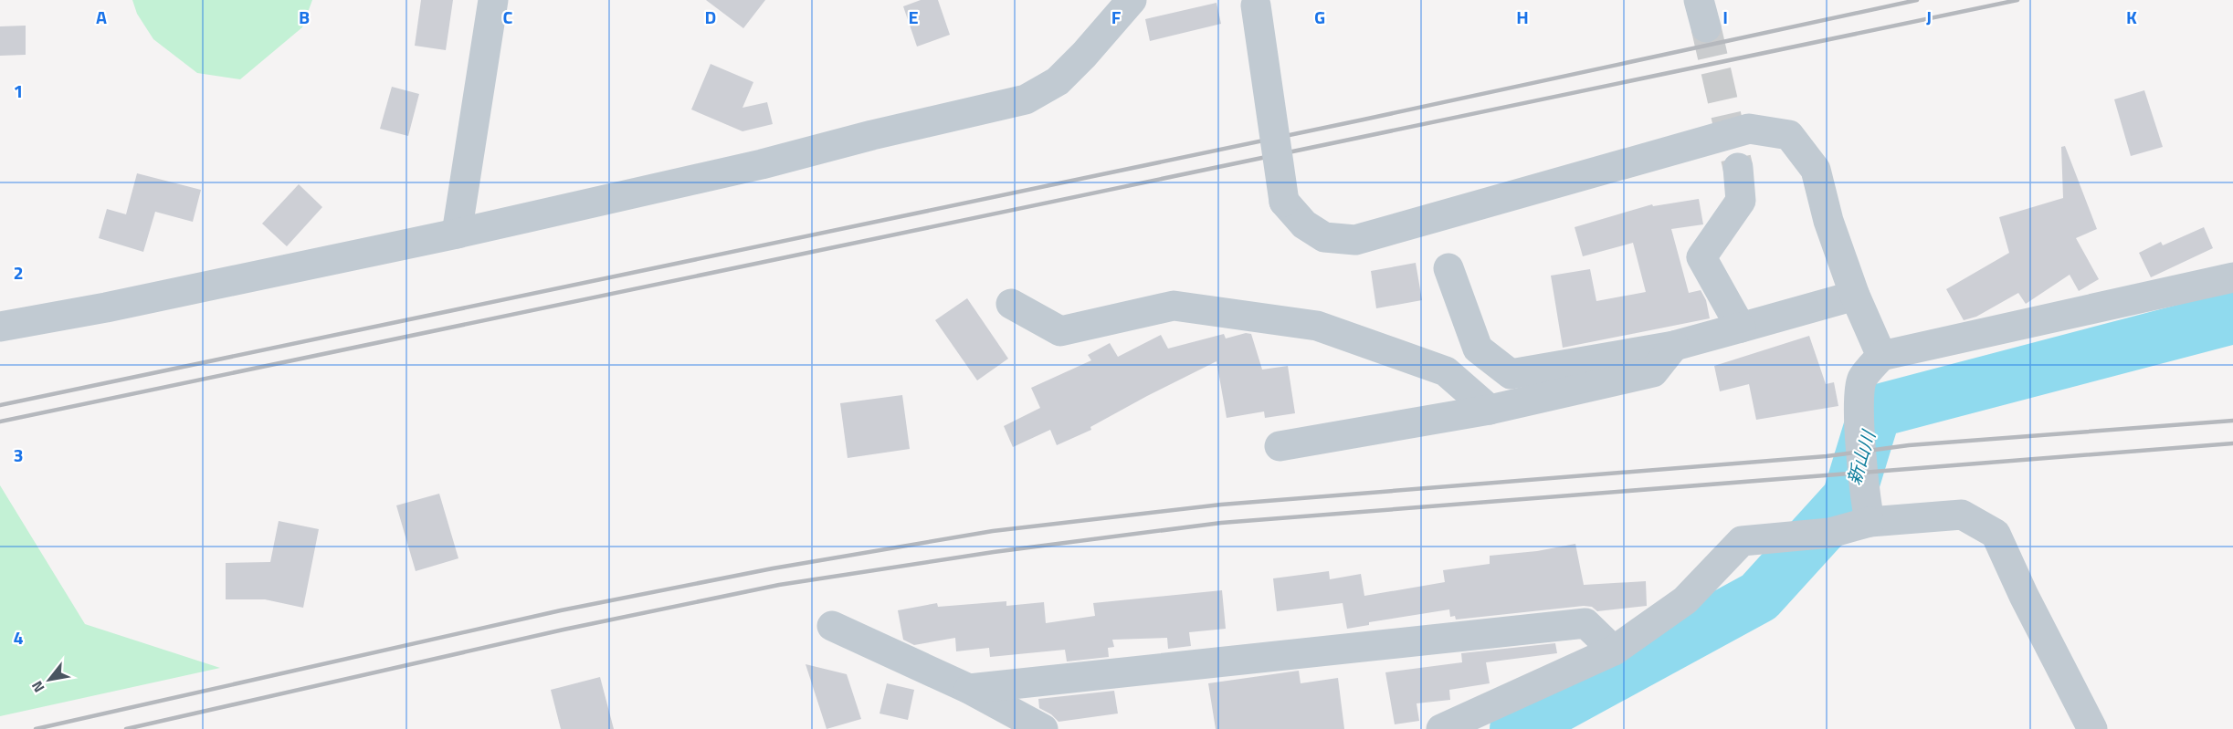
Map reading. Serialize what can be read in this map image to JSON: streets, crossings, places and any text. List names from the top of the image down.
{
  "water": ["新山川"],
  "north": "bottom left",
  "grid": {
    "columns": [
      "A",
      "B",
      "C",
      "D",
      "E",
      "F",
      "G",
      "H",
      "I",
      "J",
      "K"
    ],
    "rows": [
      "1",
      "2",
      "3",
      "4"
    ]
  }
}
